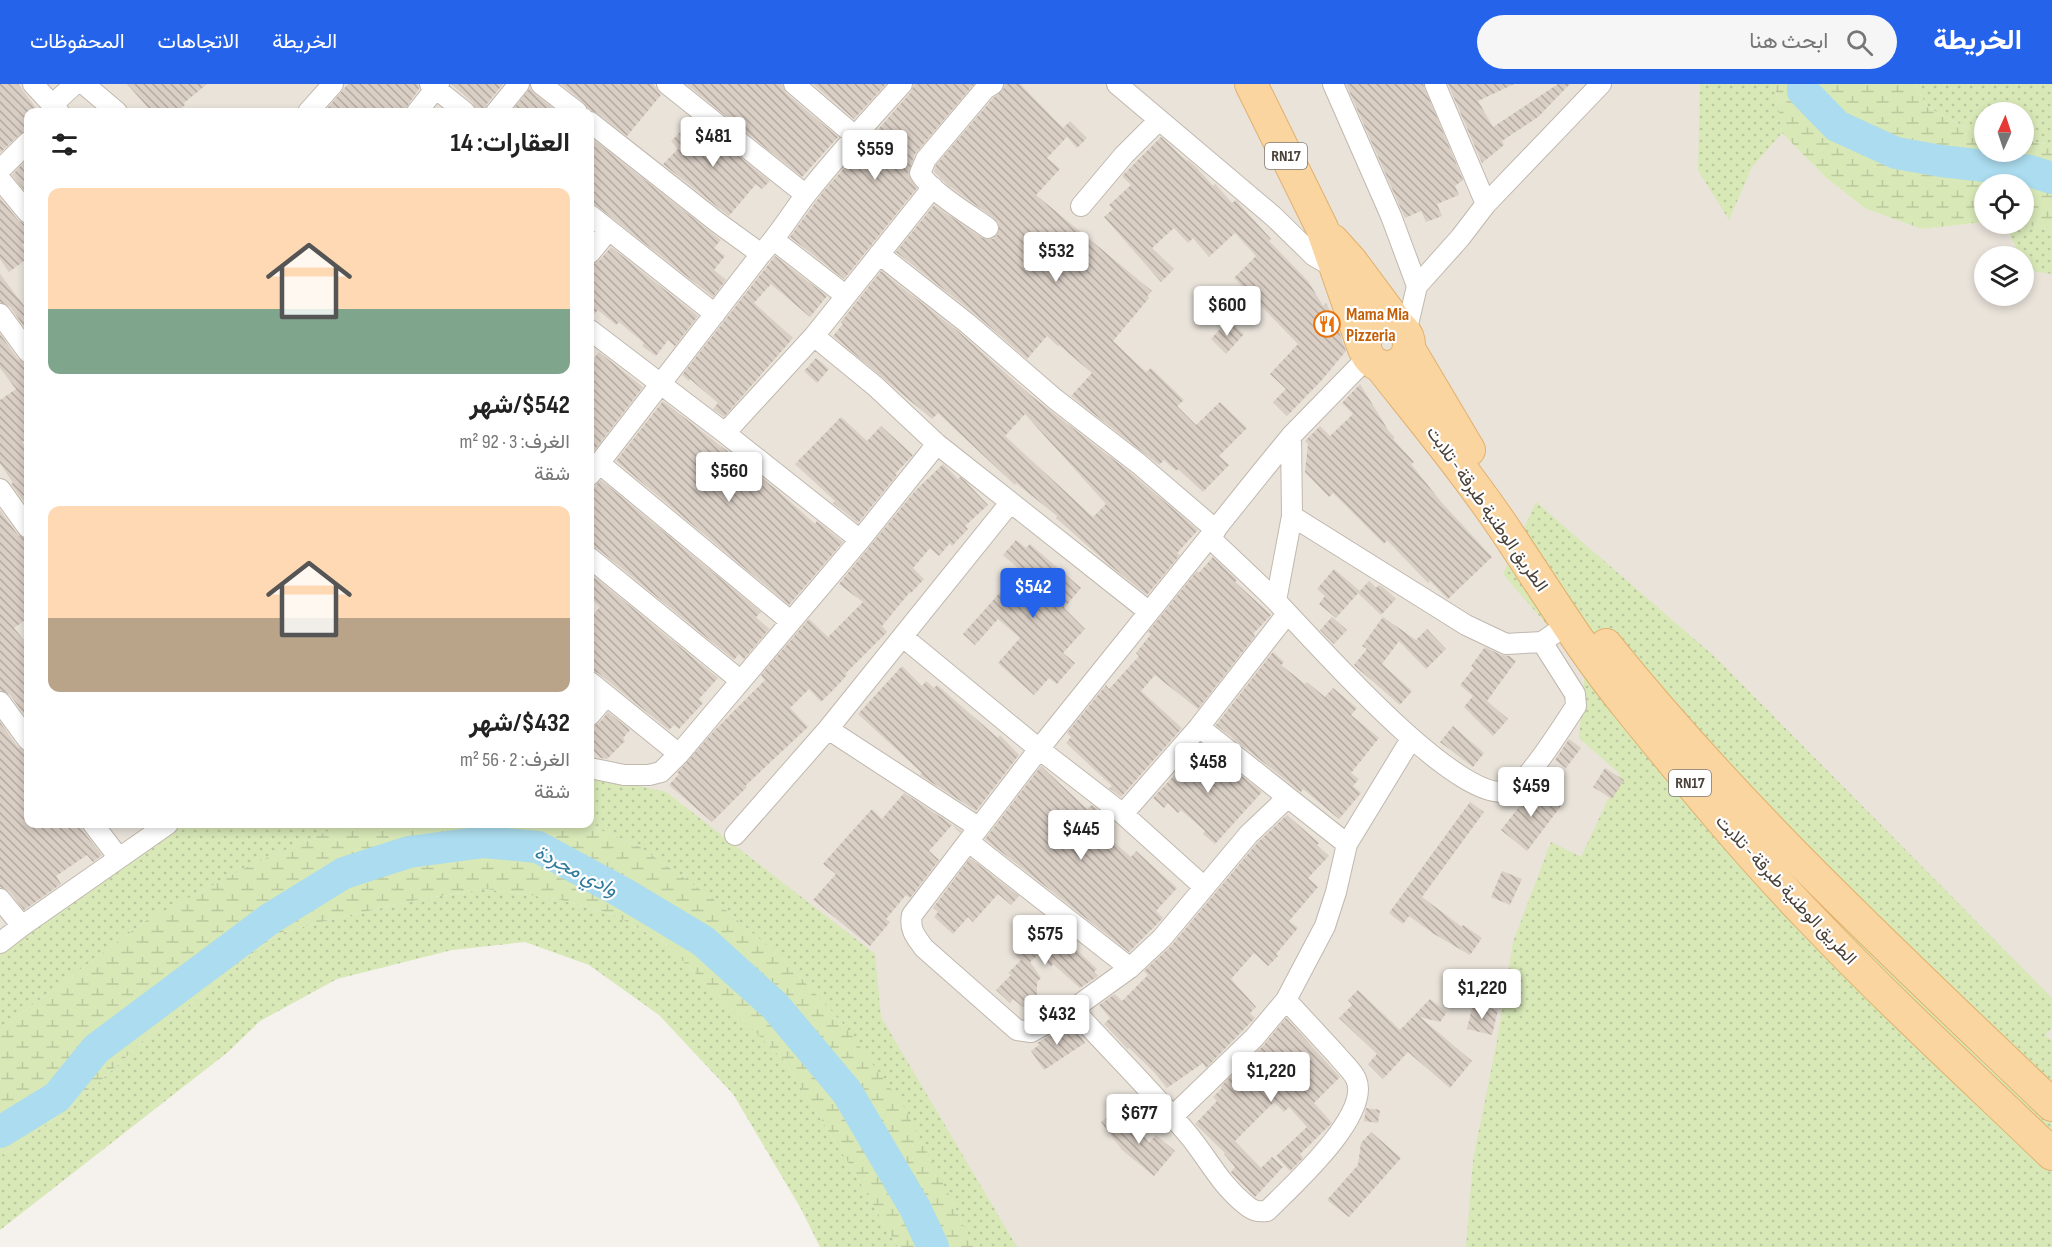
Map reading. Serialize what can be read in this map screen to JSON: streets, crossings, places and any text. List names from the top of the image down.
{
  "streets": {
    "main road": ["RN17", "الطريق الوطنية طبرقة - تلابت"]
  },
  "water": ["وادي مجردة"],
  "places": {
    "restaurant": ["Mama Mia Pizzeria"]
  },
  "north": "top",
  "page": {
    "header": "الخريطة",
    "search": "ابحث هنا",
    "nav": ["الخريطة", "الاتجاهات", "المحفوظات"],
    "heading": "العقارات: 14",
    "price": [
      "$481",
      "$559",
      "$532",
      "$600",
      "$560",
      "$542",
      "$458",
      "$459",
      "$445",
      "$575",
      "$1,220",
      "$432",
      "$1,220",
      "$677"
    ],
    "list": [
      {
        "name": "$542/شهر",
        "note": "الغرف: 3 · 92 m² · شقة"
      },
      {
        "name": "$432/شهر",
        "note": "الغرف: 2 · 56 m² · شقة"
      }
    ]
  }
}
